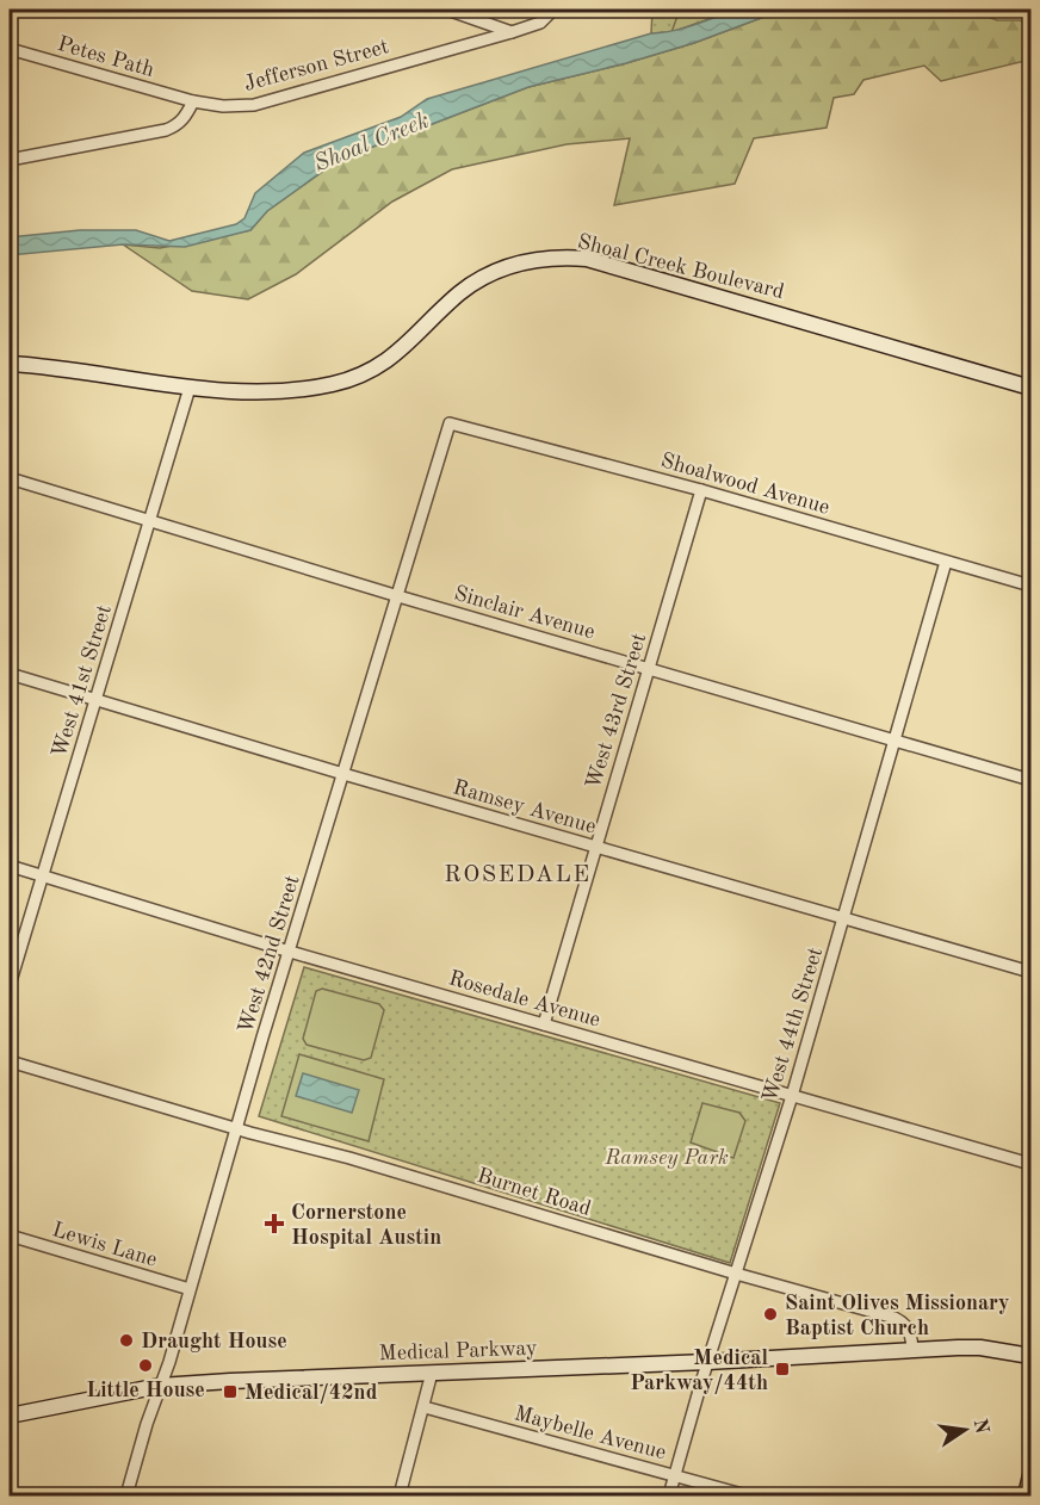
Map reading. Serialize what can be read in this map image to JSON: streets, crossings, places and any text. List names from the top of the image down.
{
  "streets": {
    "street": [
      "Petes Path",
      "Jefferson Street",
      "Shoal Creek Boulevard",
      "Shoalwood Avenue",
      "Sinclair Avenue",
      "West 41st Street",
      "West 43rd Street",
      "Ramsey Avenue",
      "West 42nd Street",
      "Rosedale Avenue",
      "West 44th Street",
      "Burnet Road",
      "Lewis Lane",
      "Medical Parkway",
      "Maybelle Avenue"
    ]
  },
  "crossings": [
    ["Petes Path", "Jefferson Street"],
    ["Shoal Creek Boulevard", "West 41st Street"],
    ["Shoalwood Avenue", "West 43rd Street"],
    ["Shoalwood Avenue", "West 42nd Street"],
    ["Shoalwood Avenue", "West 44th Street"],
    ["Sinclair Avenue", "West 41st Street"],
    ["Sinclair Avenue", "West 43rd Street"],
    ["Sinclair Avenue", "West 42nd Street"],
    ["Sinclair Avenue", "West 44th Street"],
    ["West 41st Street", "Ramsey Avenue"],
    ["West 41st Street", "Rosedale Avenue"],
    ["West 43rd Street", "Ramsey Avenue"],
    ["West 43rd Street", "Rosedale Avenue"],
    ["Ramsey Avenue", "West 42nd Street"],
    ["Ramsey Avenue", "West 44th Street"],
    ["West 42nd Street", "Rosedale Avenue"],
    ["West 42nd Street", "Burnet Road"],
    ["West 42nd Street", "Lewis Lane"],
    ["West 42nd Street", "Medical Parkway"],
    ["Rosedale Avenue", "West 44th Street"],
    ["West 44th Street", "Burnet Road"],
    ["West 44th Street", "Medical Parkway"],
    ["West 44th Street", "Maybelle Avenue"],
    ["Burnet Road", "Medical Parkway"]
  ],
  "districts": ["ROSEDALE"],
  "water": ["Shoal Creek"],
  "parks": ["Ramsey Park"],
  "places": {
    "health": ["Cornerstone Hospital Austin"],
    "other": ["Saint Olives Missionary Baptist Church", "Draught House", "Little House"],
    "transit": ["Medical Parkway/44th", "Medical/42nd"]
  },
  "north": "right"
}
